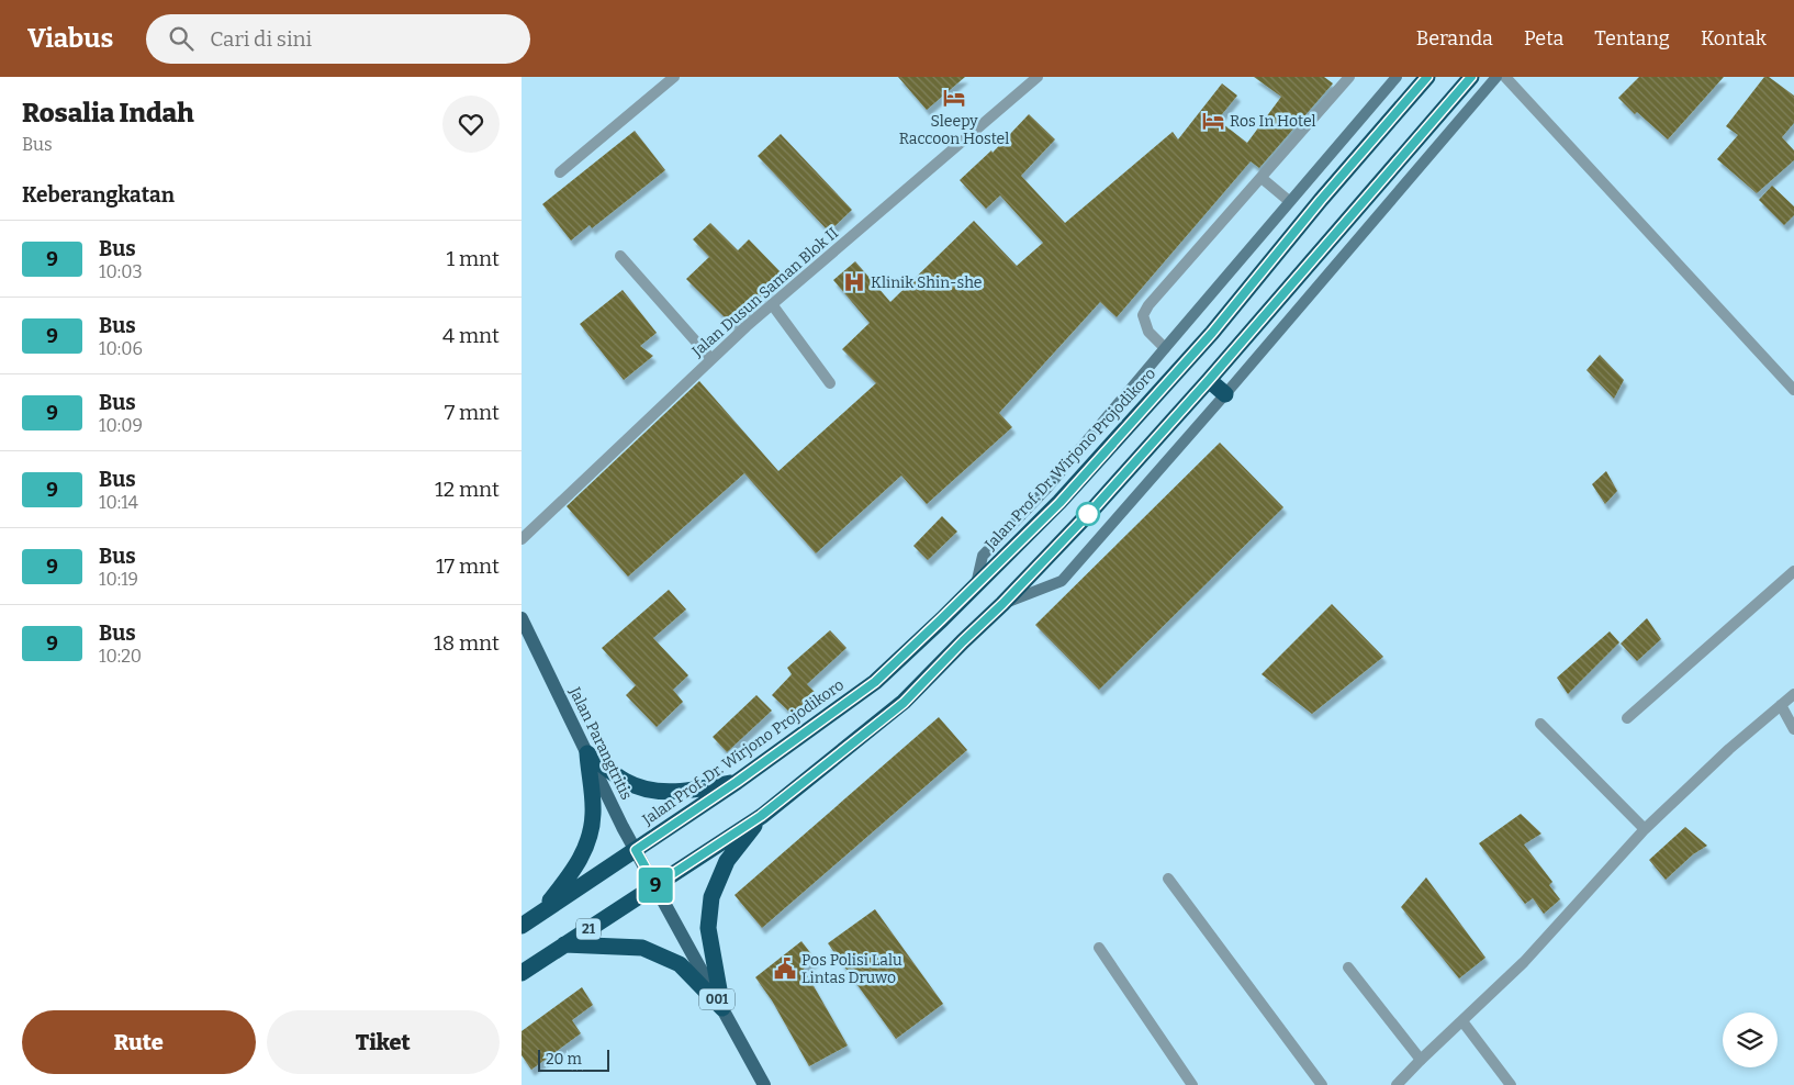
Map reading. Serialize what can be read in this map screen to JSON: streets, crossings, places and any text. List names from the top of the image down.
{
  "streets": {
    "highway": ["Jalan Prof. Dr. Wirjono Projodikoro", "21"],
    "main road": ["Jalan Parangtritis", "001"],
    "street": ["Jalan Dusun Saman Blok II"]
  },
  "crossings": [
    ["Jalan Prof. Dr. Wirjono Projodikoro", "Jalan Parangtritis"],
    ["Jalan Parangtritis", "21"]
  ],
  "places": {
    "hotel": ["Sleepy Raccoon Hostel", "Ros In Hotel"],
    "hospital": ["Klinik Shin-she"],
    "public building": ["Pos Polisi Lalu Lintas Druwo"]
  },
  "lines": ["bus line 9"],
  "scale_bar": "20 m",
  "page": {
    "header": "Viabus",
    "search": "Cari di sini",
    "nav": [
      "Beranda",
      "Peta",
      "Tentang",
      "Kontak"
    ],
    "heading": [
      ["Rosalia Indah", "Bus"],
      "Keberangkatan"
    ],
    "on_map": "9",
    "list": [
      {
        "mark": "9",
        "name": "Bus",
        "note": "10:03",
        "value": "1 mnt"
      },
      {
        "mark": "9",
        "name": "Bus",
        "note": "10:06",
        "value": "4 mnt"
      },
      {
        "mark": "9",
        "name": "Bus",
        "note": "10:09",
        "value": "7 mnt"
      },
      {
        "mark": "9",
        "name": "Bus",
        "note": "10:14",
        "value": "12 mnt"
      },
      {
        "mark": "9",
        "name": "Bus",
        "note": "10:19",
        "value": "17 mnt"
      },
      {
        "mark": "9",
        "name": "Bus",
        "note": "10:20",
        "value": "18 mnt"
      }
    ],
    "buttons": ["Rute", "Tiket"],
    "scale": "20 m"
  }
}
